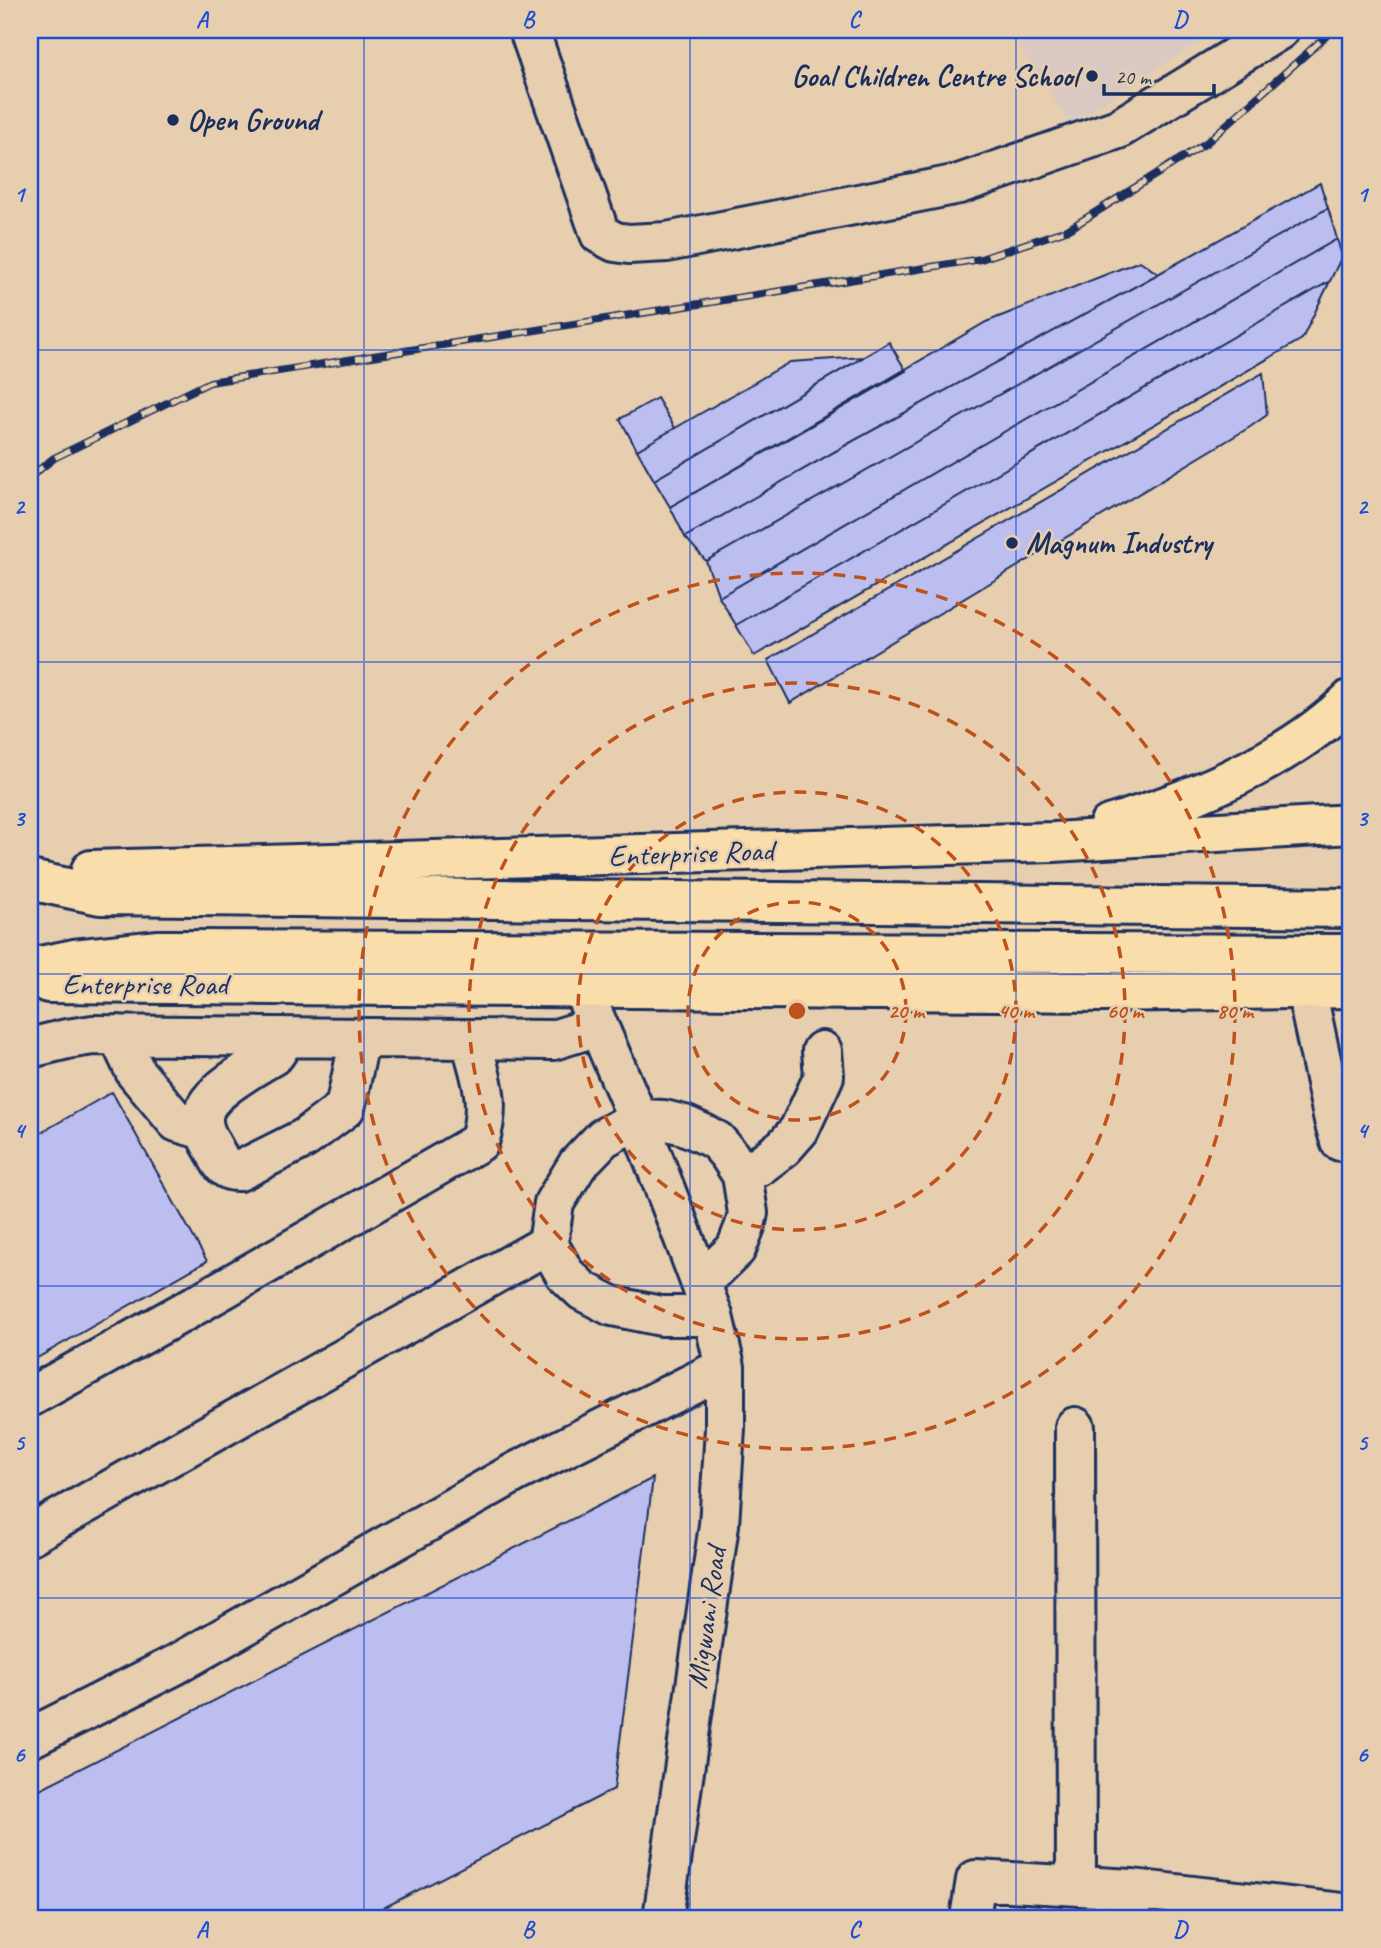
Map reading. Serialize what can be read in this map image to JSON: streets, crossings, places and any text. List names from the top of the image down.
{
  "streets": {
    "main road": ["Enterprise Road"],
    "street": ["Migwani Road"]
  },
  "crossings": [
    ["Enterprise Road", "Migwani Road"]
  ],
  "places": ["Goal Children Centre School", "Open Ground", "Magnum Industry"],
  "scale_bar": "20 m",
  "grid": {
    "columns": [
      "A",
      "B",
      "C",
      "D"
    ],
    "rows": [
      "1",
      "2",
      "3",
      "4",
      "5",
      "6"
    ]
  },
  "rings": [
    "20 m",
    "40 m",
    "60 m",
    "80 m"
  ]
}
